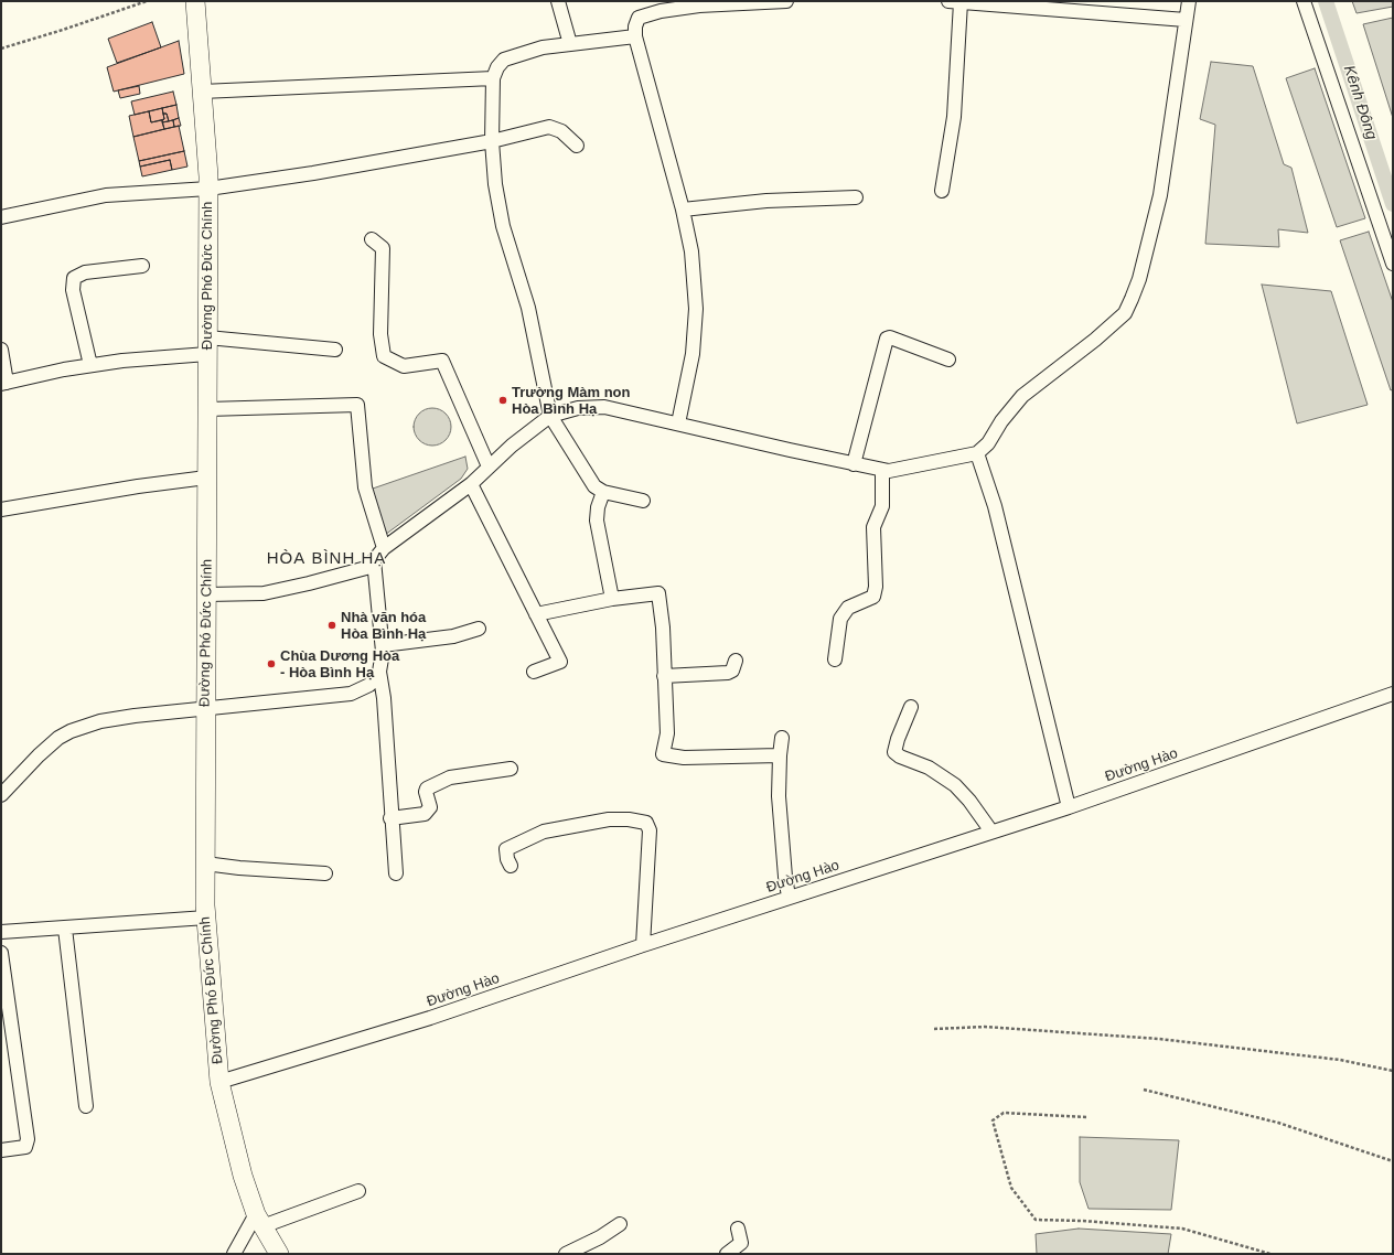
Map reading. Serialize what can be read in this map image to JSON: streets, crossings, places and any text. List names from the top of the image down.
{
  "streets": {
    "main road": ["Đường Phó Đức Chính"],
    "street": ["Đường Hào"]
  },
  "crossings": [
    ["Đường Phó Đức Chính", "Đường Hào"]
  ],
  "districts": ["HÒA BÌNH HẠ"],
  "water": ["Kênh Đông"],
  "places": ["Trường Màm non Hòa Bình Hạ", "Nhà văn hóa Hòa Bình Hạ", "Chùa Dương Hòa - Hòa Bình Hạ"]
}
